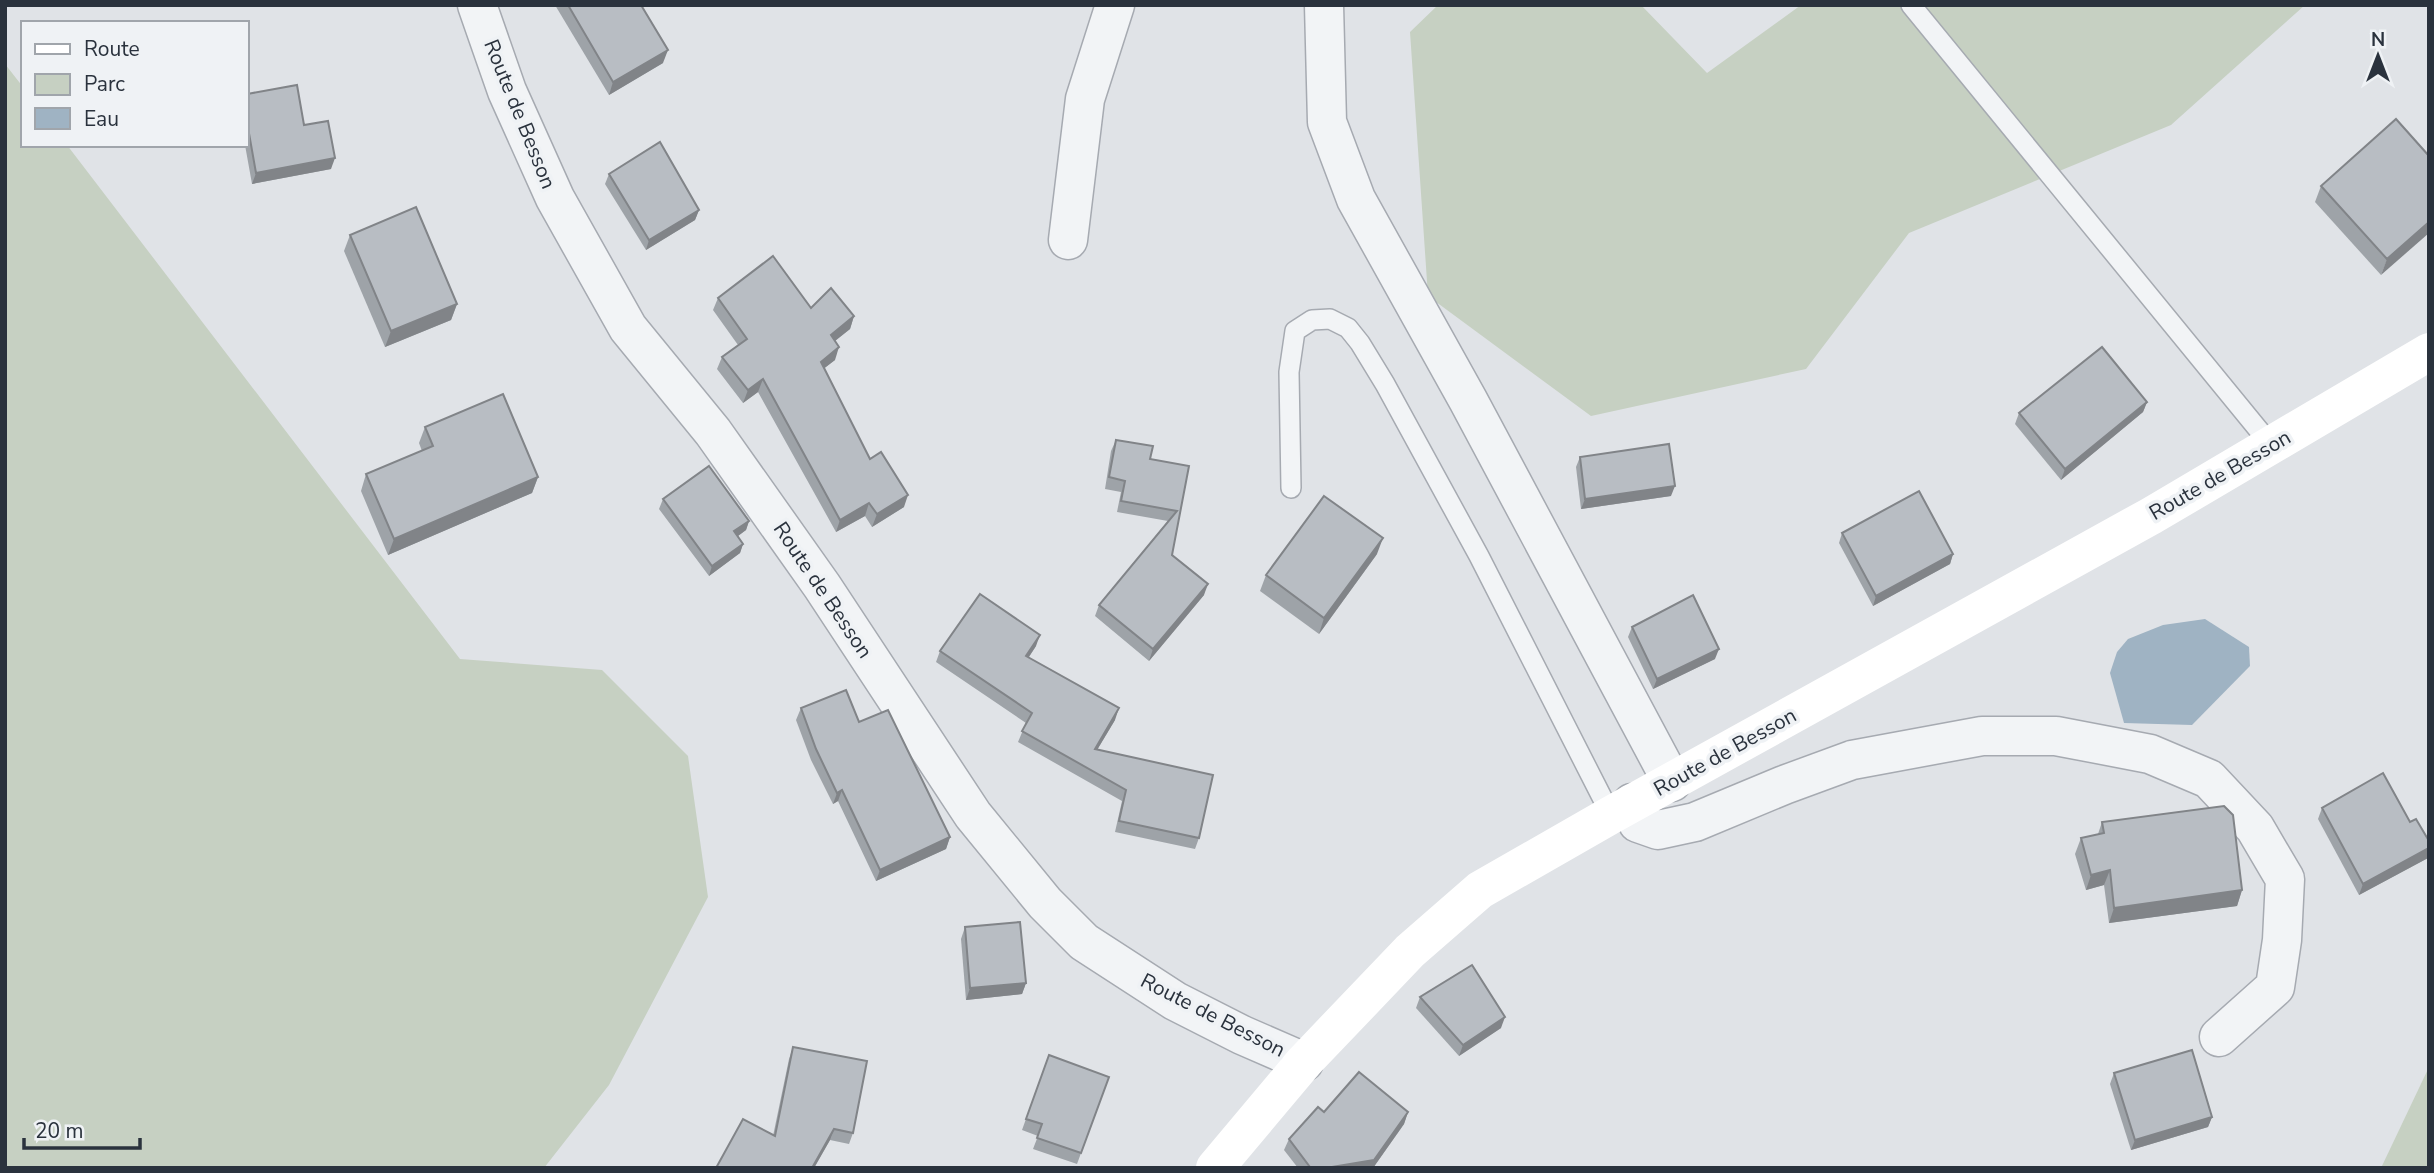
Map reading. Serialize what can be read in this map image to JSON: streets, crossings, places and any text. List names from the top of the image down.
{
  "streets": {
    "main road": ["Route de Besson"]
  },
  "legend": ["Route", "Parc", "Eau"],
  "scale_bar": "20 m",
  "north": "top"
}
